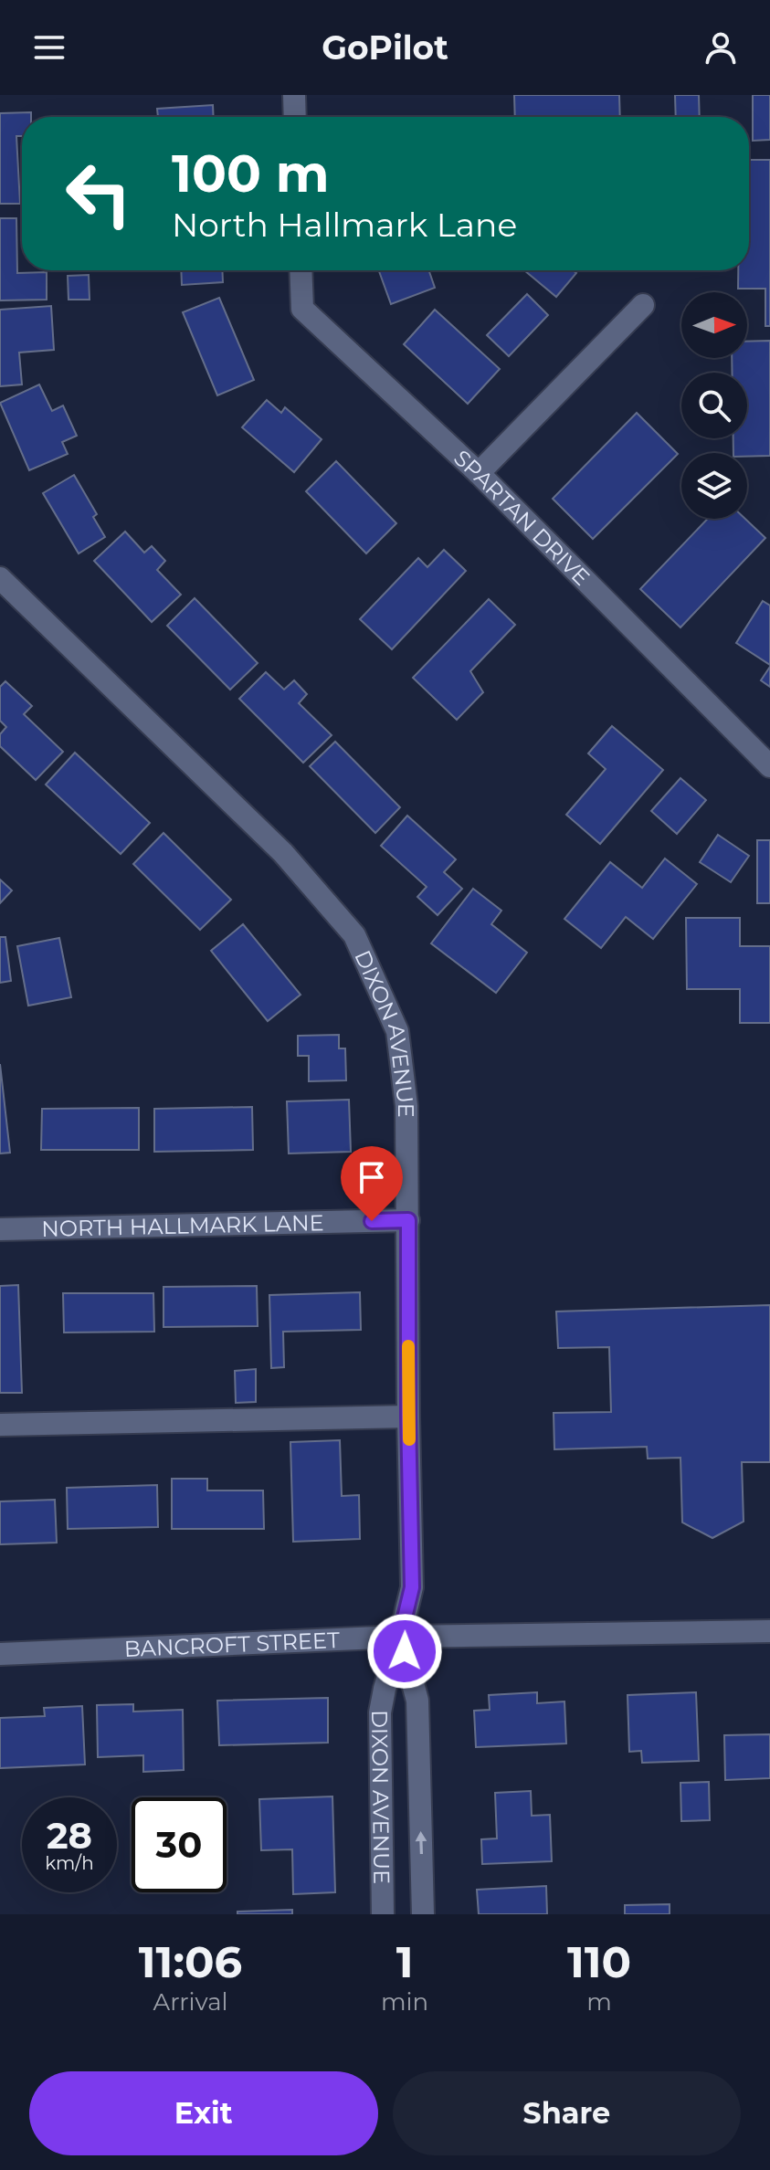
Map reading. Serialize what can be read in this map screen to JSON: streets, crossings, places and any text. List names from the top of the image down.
{
  "streets": {
    "street": [
      "SPARTAN DRIVE",
      "DIXON AVENUE",
      "NORTH HALLMARK LANE",
      "BANCROFT STREET"
    ]
  },
  "crossings": [
    ["DIXON AVENUE", "NORTH HALLMARK LANE"],
    ["DIXON AVENUE", "BANCROFT STREET"]
  ],
  "north": "right",
  "page": {
    "header": "GoPilot",
    "turn": ["100 m", "North Hallmark Lane"],
    "speed": "28 km/h",
    "limit": "30",
    "eta": [
      "11:06",
      "Arrival",
      "1",
      "min",
      "110",
      "m"
    ],
    "buttons": ["Exit", "Share"]
  }
}
